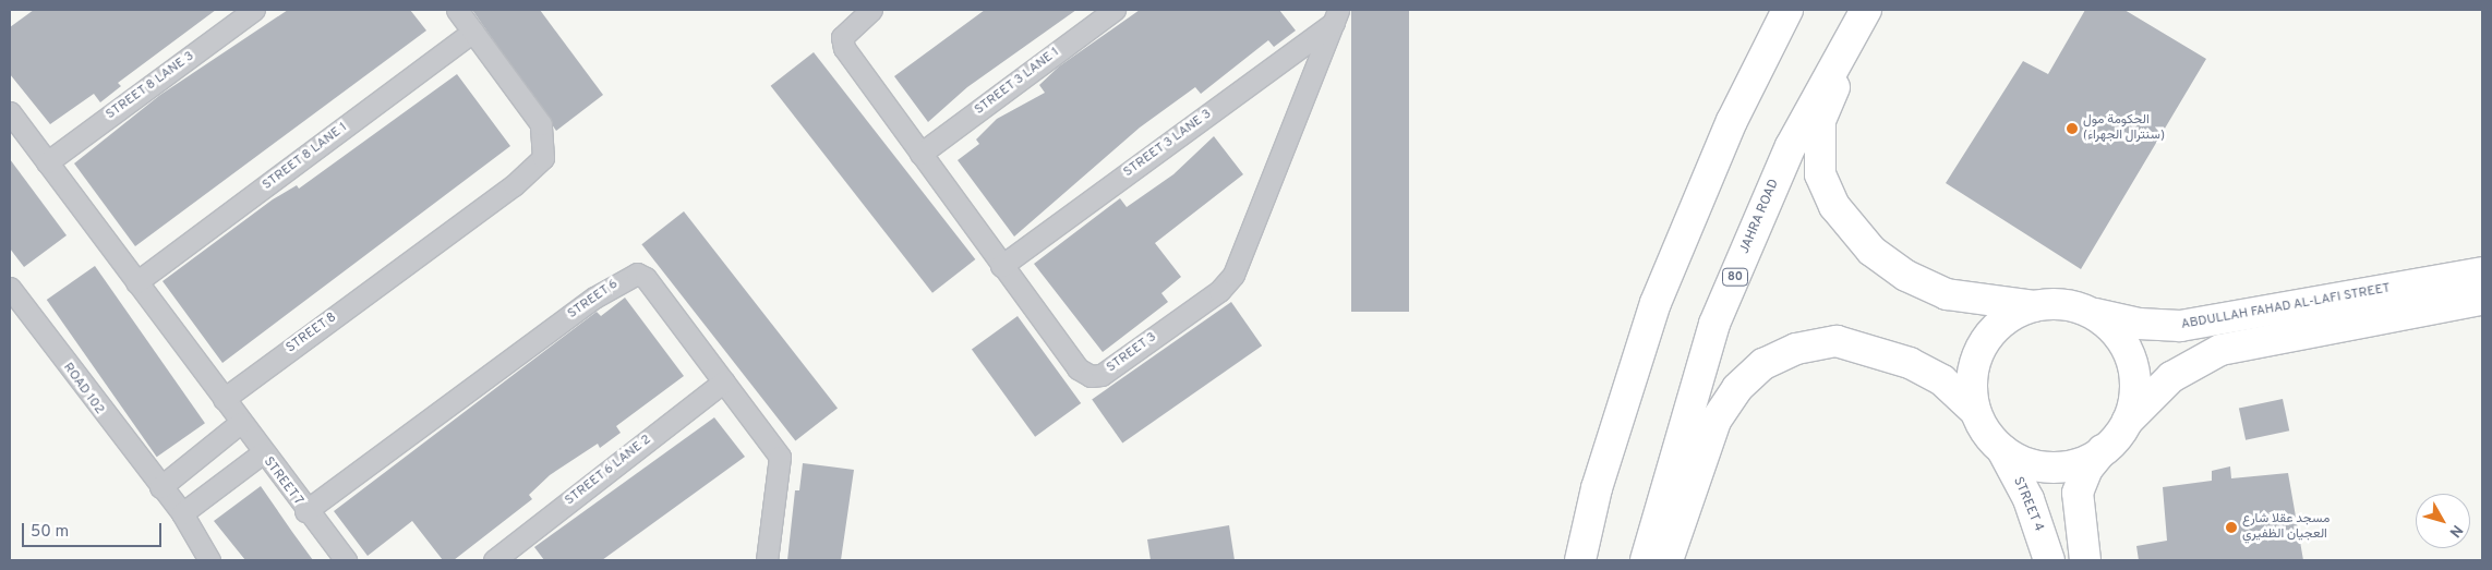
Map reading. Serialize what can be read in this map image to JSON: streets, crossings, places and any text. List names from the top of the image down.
{
  "streets": {
    "main road": [
      "JAHRA ROAD",
      "80",
      "ABDULLAH FAHAD AL-LAFI STREET",
      "STREET 4"
    ],
    "street": [
      "STREET 3 LANE 1",
      "STREET 8 LANE 3",
      "STREET 3 LANE 3",
      "STREET 8 LANE 1",
      "STREET 6",
      "STREET 8",
      "STREET 3",
      "ROAD 102",
      "STREET 6 LANE 2",
      "STREET 7"
    ]
  },
  "crossings": [
    ["STREET 3 LANE 1", "STREET 3"],
    ["STREET 3 LANE 3", "STREET 3"],
    ["STREET 8 LANE 1", "STREET 8"],
    ["STREET 6", "STREET 6 LANE 2"],
    ["STREET 6", "STREET 7"],
    ["ABDULLAH FAHAD AL-LAFI STREET", "STREET 4"],
    ["STREET 8", "STREET 7"]
  ],
  "places": ["الحكومة مول (سنترال الجهراء)", "مسجد عقلا شارع العجيان الظفيري"],
  "scale_bar": "50 m",
  "north": "bottom right"
}
